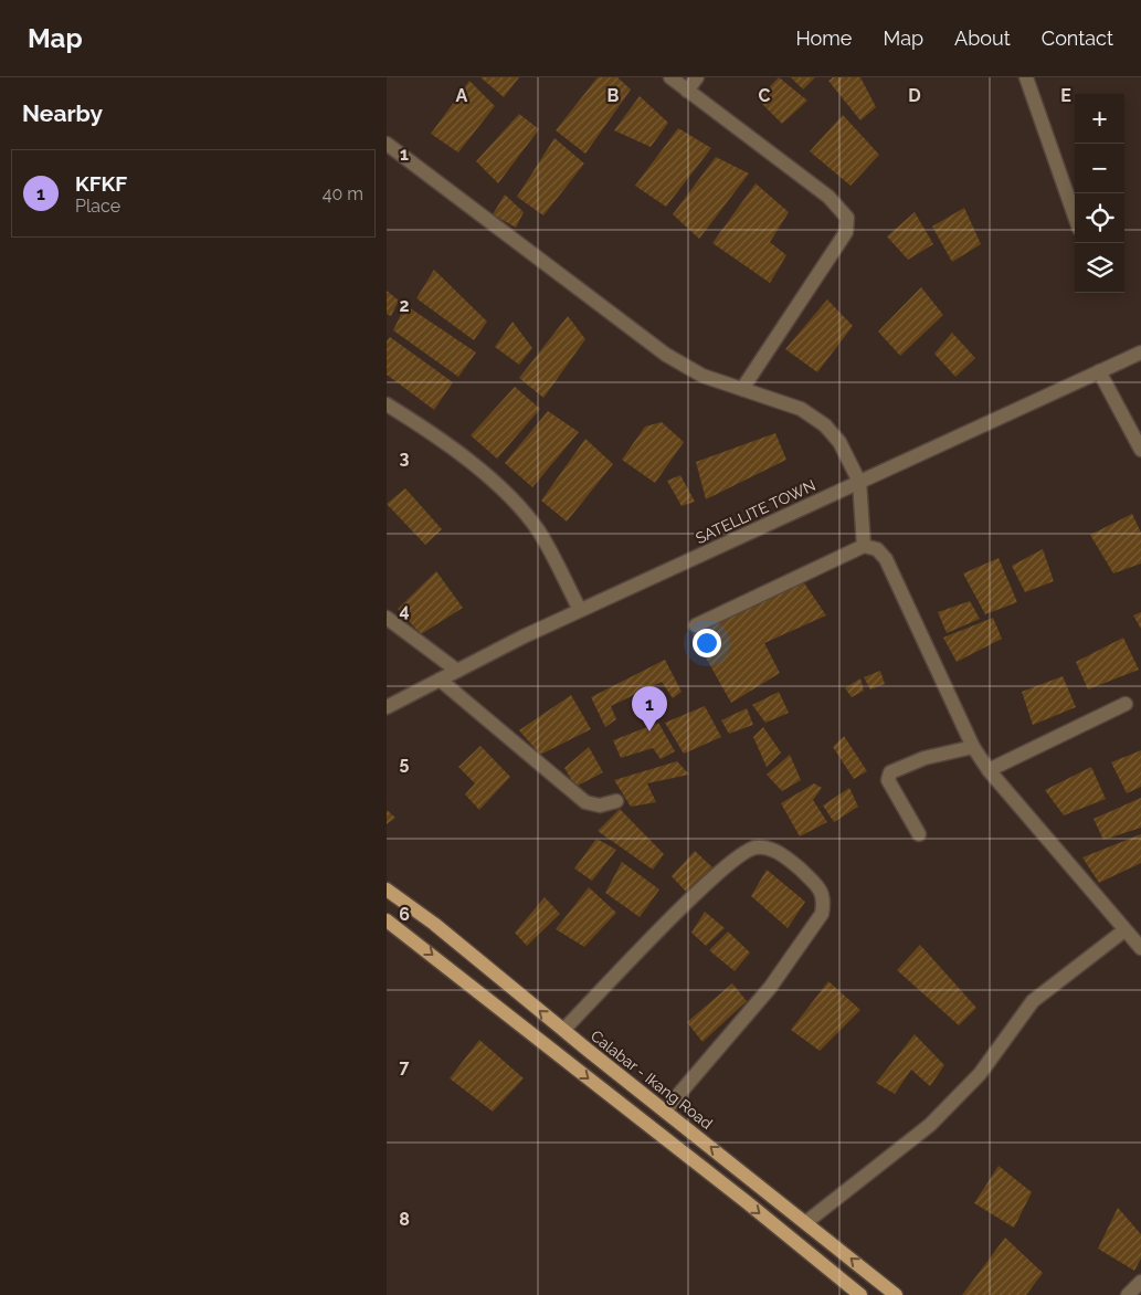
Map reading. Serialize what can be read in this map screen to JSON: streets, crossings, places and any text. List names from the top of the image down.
{
  "streets": {
    "main road": ["Calabar - Ikang Road"],
    "street": ["SATELLITE TOWN"]
  },
  "page": {
    "header": "Map",
    "nav": [
      "Home",
      "Map",
      "About",
      "Contact"
    ],
    "heading": "Nearby",
    "map_buttons": ["+", "−"],
    "list": [
      {
        "mark": "1",
        "name": "KFKF",
        "note": "Place",
        "value": "40 m"
      }
    ],
    "pins": "1"
  },
  "grid": {
    "columns": [
      "A",
      "B",
      "C",
      "D",
      "E"
    ],
    "rows": [
      "1",
      "2",
      "3",
      "4",
      "5",
      "6",
      "7",
      "8"
    ]
  }
}
